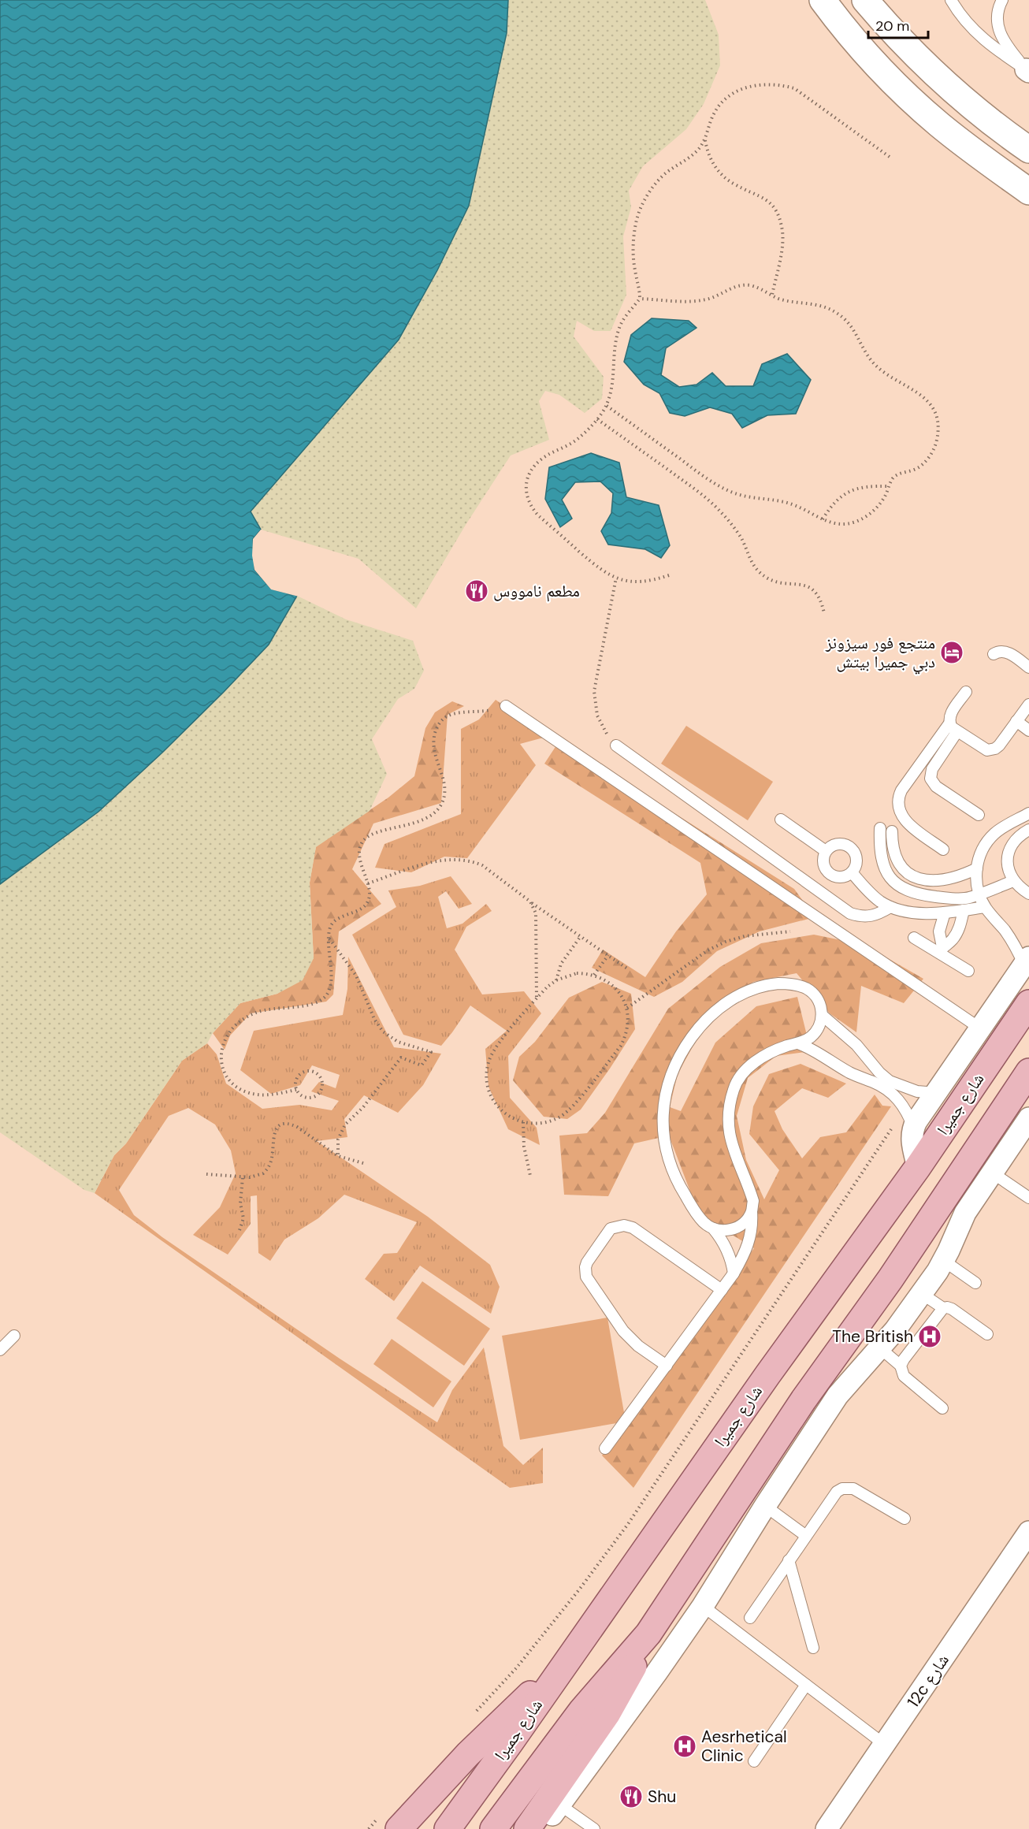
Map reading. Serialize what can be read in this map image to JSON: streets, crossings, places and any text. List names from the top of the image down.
{
  "streets": {
    "main road": ["شارع جميرا"],
    "street": ["12c شارع"]
  },
  "places": {
    "restaurant": ["مطعم نامووس", "Shu"],
    "hotel": ["منتجع فور سيزونز دبي جميرا بيتش"],
    "hospital": ["The British", "Aesrhetical Clinic"]
  },
  "scale_bar": "20 m"
}
